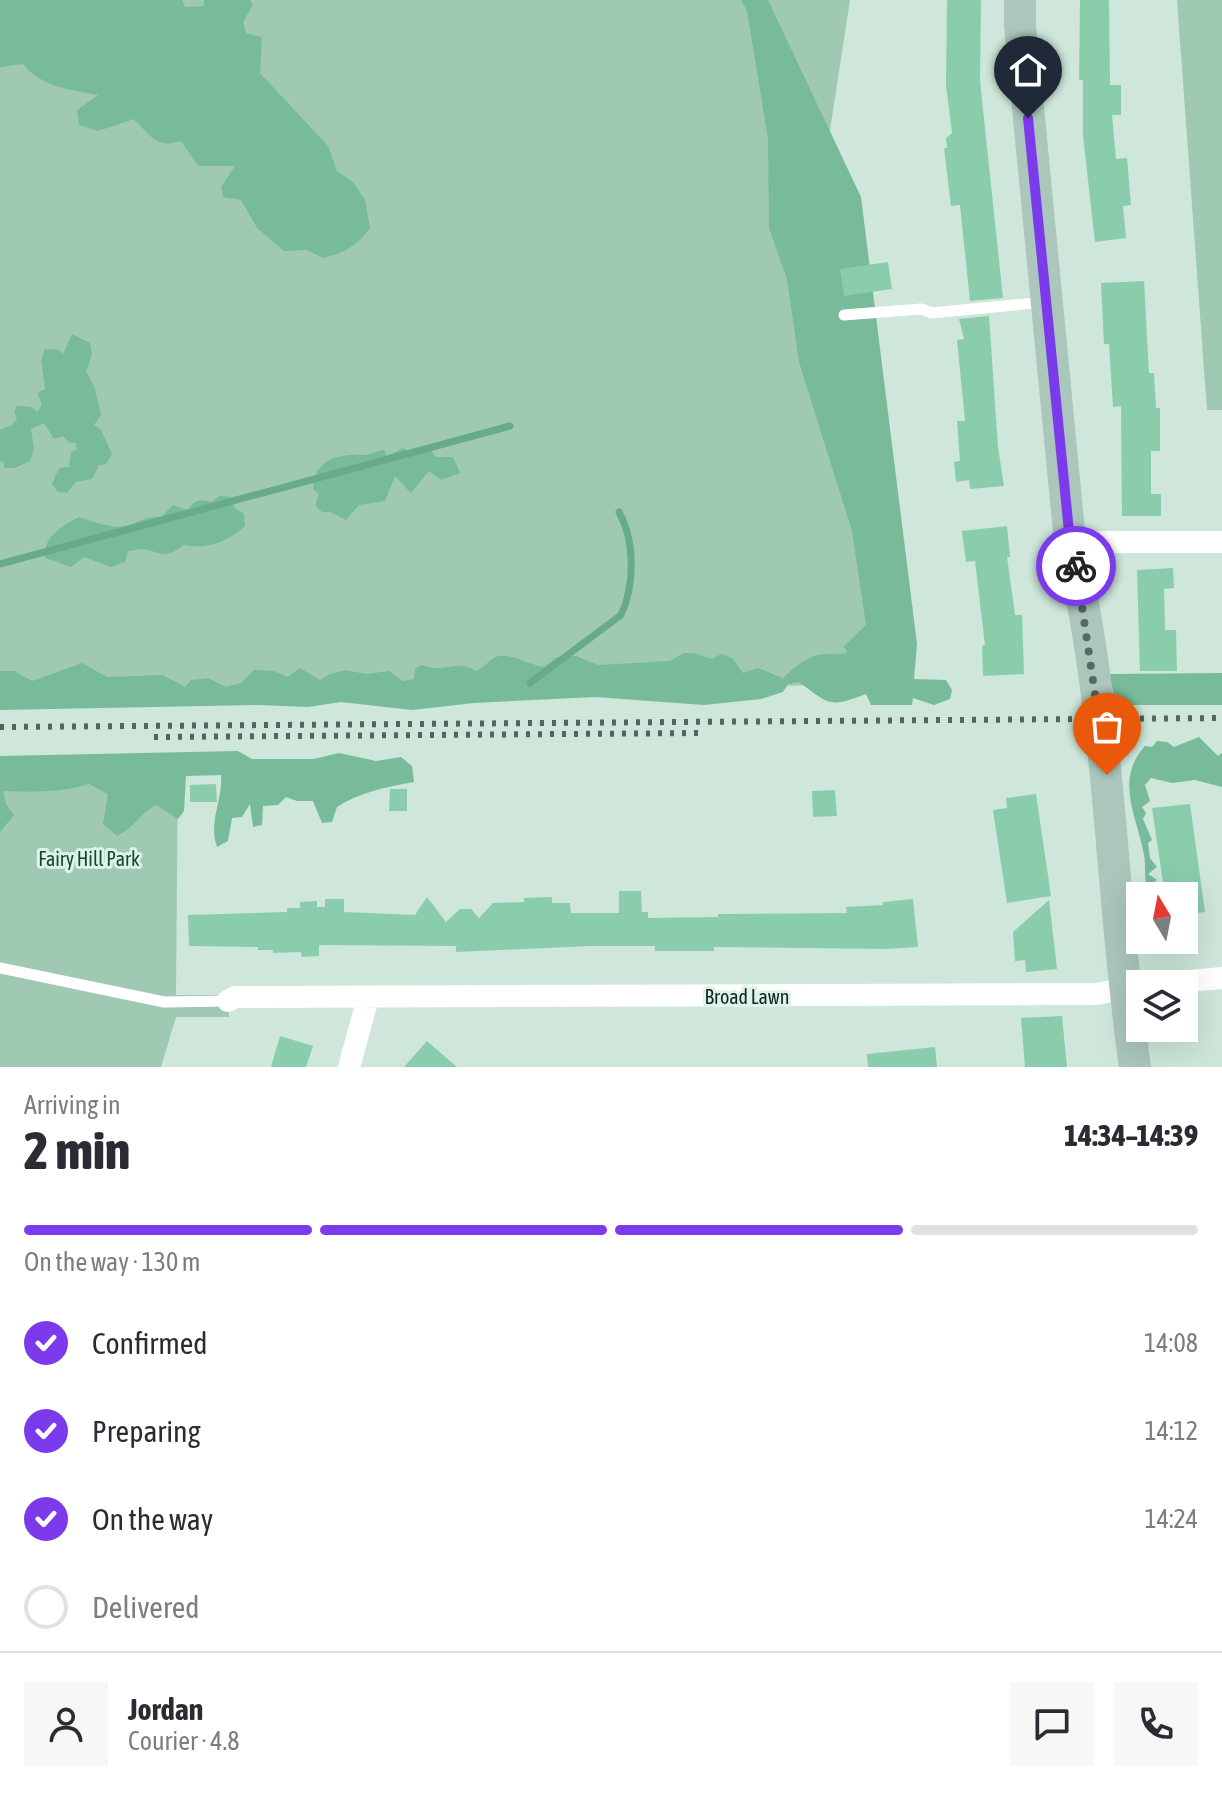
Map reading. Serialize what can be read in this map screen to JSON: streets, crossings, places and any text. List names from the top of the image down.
{
  "streets": {
    "street": ["Broad Lawn"]
  },
  "parks": ["Fairy Hill Park"],
  "north": "top",
  "page": {
    "heading": ["2 min", "Arriving in", "14:34–14:39"],
    "panel": ["Jordan", "Courier · 4.8"],
    "bar": "On the way · 130 m",
    "list": [
      ["Confirmed", "14:08"],
      ["Preparing", "14:12"],
      ["On the way", "14:24"],
      "Delivered"
    ]
  }
}
